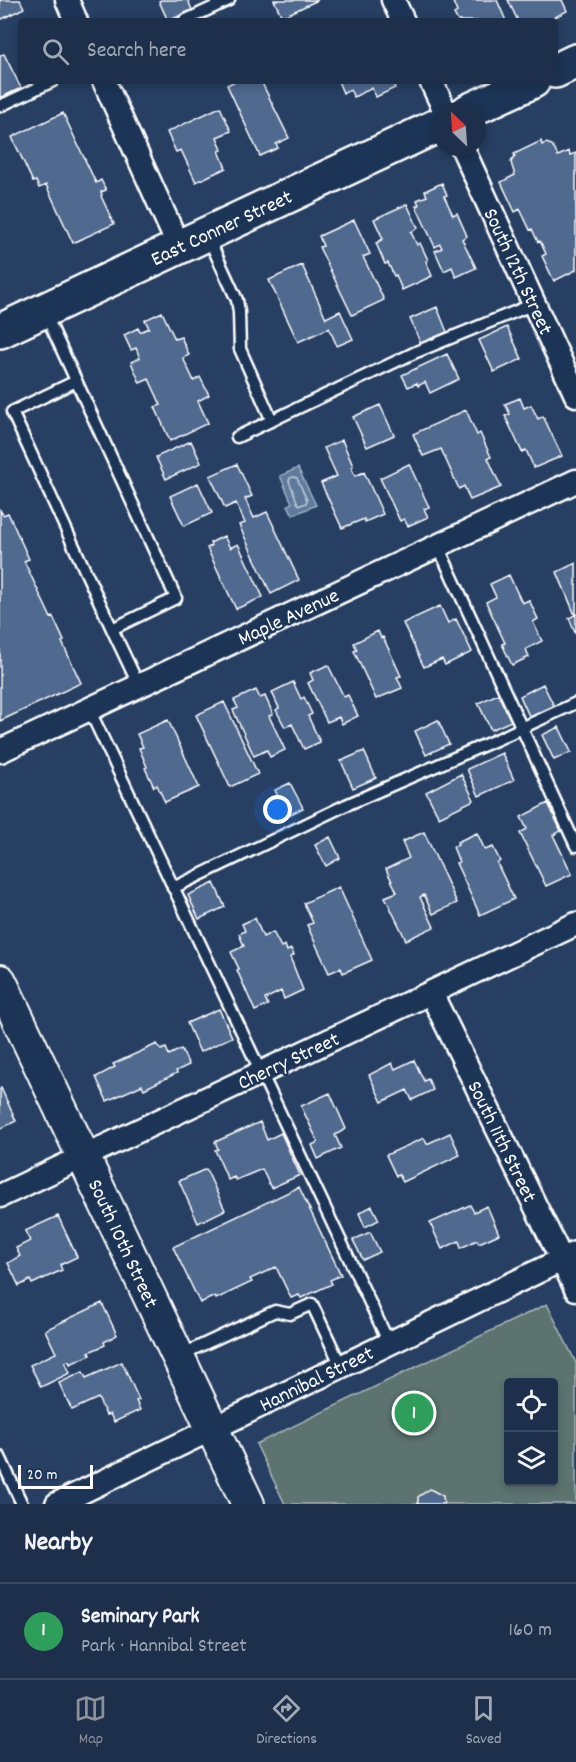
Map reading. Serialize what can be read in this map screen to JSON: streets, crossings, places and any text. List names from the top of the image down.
{
  "streets": {
    "main road": ["East Conner Street", "South 10th Street"],
    "street": [
      "South 12th Street",
      "Maple Avenue",
      "Cherry Street",
      "South 11th Street",
      "Hannibal Street"
    ]
  },
  "crossings": [
    ["Cherry Street", "South 11th Street"],
    ["Cherry Street", "South 10th Street"],
    ["South 11th Street", "Hannibal Street"],
    ["South 10th Street", "Hannibal Street"]
  ],
  "scale_bar": "20 m",
  "north": "top left",
  "page": {
    "search": "Search here",
    "pins": "1",
    "scale": "20 m",
    "heading": "Nearby",
    "list": [
      {
        "mark": "1",
        "name": "Seminary Park",
        "note": "Park · Hannibal Street",
        "value": "160 m"
      }
    ],
    "nav": ["Map", "Directions", "Saved"]
  }
}
